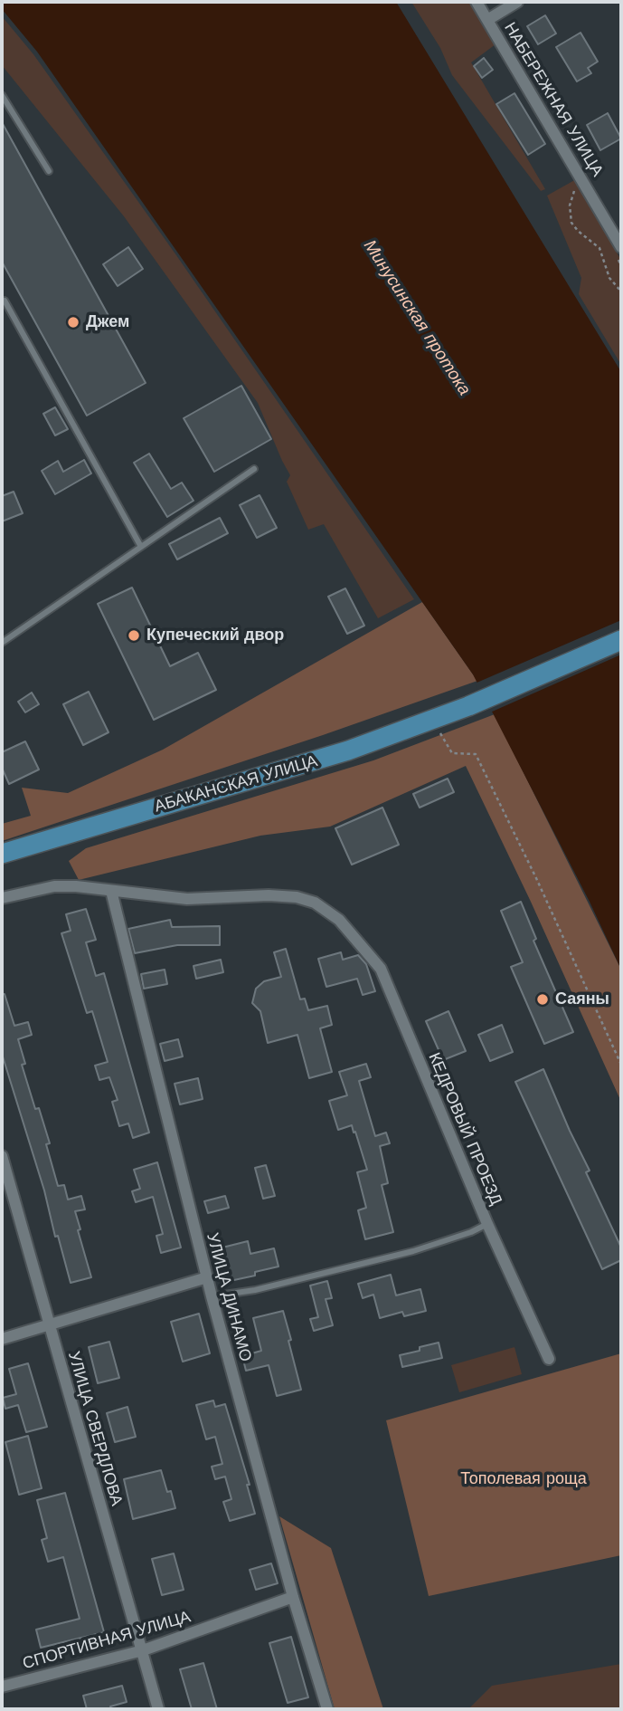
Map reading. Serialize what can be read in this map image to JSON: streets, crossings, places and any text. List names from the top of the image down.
{
  "streets": {
    "main road": ["АБАКАНСКАЯ УЛИЦА"],
    "street": [
      "НАБЕРЕЖНАЯ УЛИЦА",
      "КЕДРОВЫЙ ПРОЕЗД",
      "УЛИЦА ДИНАМО",
      "УЛИЦА СВЕРДЛОВА",
      "СПОРТИВНАЯ УЛИЦА"
    ]
  },
  "crossings": [
    ["КЕДРОВЫЙ ПРОЕЗД", "УЛИЦА ДИНАМО"],
    ["УЛИЦА ДИНАМО", "СПОРТИВНАЯ УЛИЦА"],
    ["УЛИЦА СВЕРДЛОВА", "СПОРТИВНАЯ УЛИЦА"]
  ],
  "water": ["Минусинская протока"],
  "parks": ["Тополевая роща"],
  "places": ["Джем", "Купеческий двор", "Саяны"]
}
